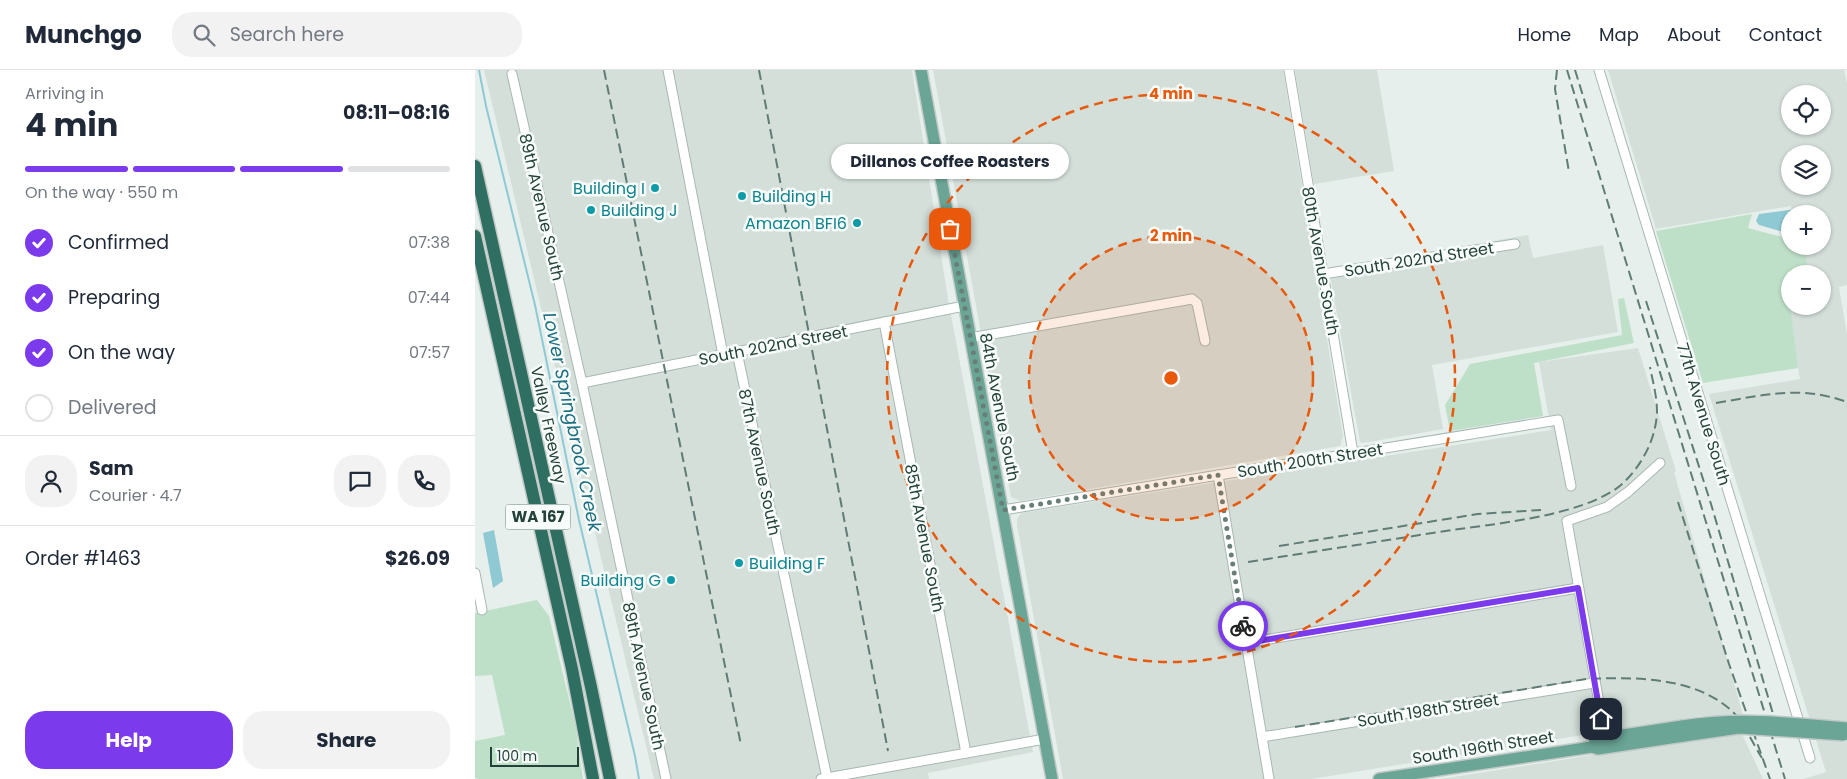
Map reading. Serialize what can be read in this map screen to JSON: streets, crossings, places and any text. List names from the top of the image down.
{
  "streets": {
    "highway": ["Valley Freeway", "WA 167"],
    "main road": ["84th Avenue South", "South 196th Street"],
    "street": [
      "89th Avenue South",
      "South 202nd Street",
      "80th Avenue South",
      "77th Avenue South",
      "South 200th Street",
      "87th Avenue South",
      "85th Avenue South",
      "South 198th Street"
    ]
  },
  "crossings": [
    ["89th Avenue South", "South 202nd Street"],
    ["South 202nd Street", "80th Avenue South"],
    ["South 202nd Street", "84th Avenue South"],
    ["South 202nd Street", "87th Avenue South"],
    ["South 202nd Street", "85th Avenue South"],
    ["80th Avenue South", "South 200th Street"],
    ["84th Avenue South", "South 200th Street"]
  ],
  "water": ["Lower Springbrook Creek"],
  "places": [
    "Building I",
    "Building H",
    "Building J",
    "Amazon BFI6",
    "Dillanos Coffee Roasters",
    "Building F",
    "Building G"
  ],
  "scale_bar": "100 m",
  "page": {
    "header": "Munchgo",
    "search": "Search here",
    "nav": [
      "Home",
      "Map",
      "About",
      "Contact"
    ],
    "heading": ["4 min", "Arriving in", "08:11–08:16"],
    "panel": [
      "Sam",
      "Courier · 4.7",
      "Order #1463",
      "$26.09"
    ],
    "map_buttons": ["+", "−"],
    "bubble": "Dillanos Coffee Roasters",
    "bar": "On the way · 550 m",
    "list": [
      ["Confirmed", "07:38"],
      ["Preparing", "07:44"],
      ["On the way", "07:57"],
      "Delivered"
    ],
    "buttons": ["Help", "Share"],
    "scale": "100 m"
  },
  "rings": ["4 min", "2 min"]
}
